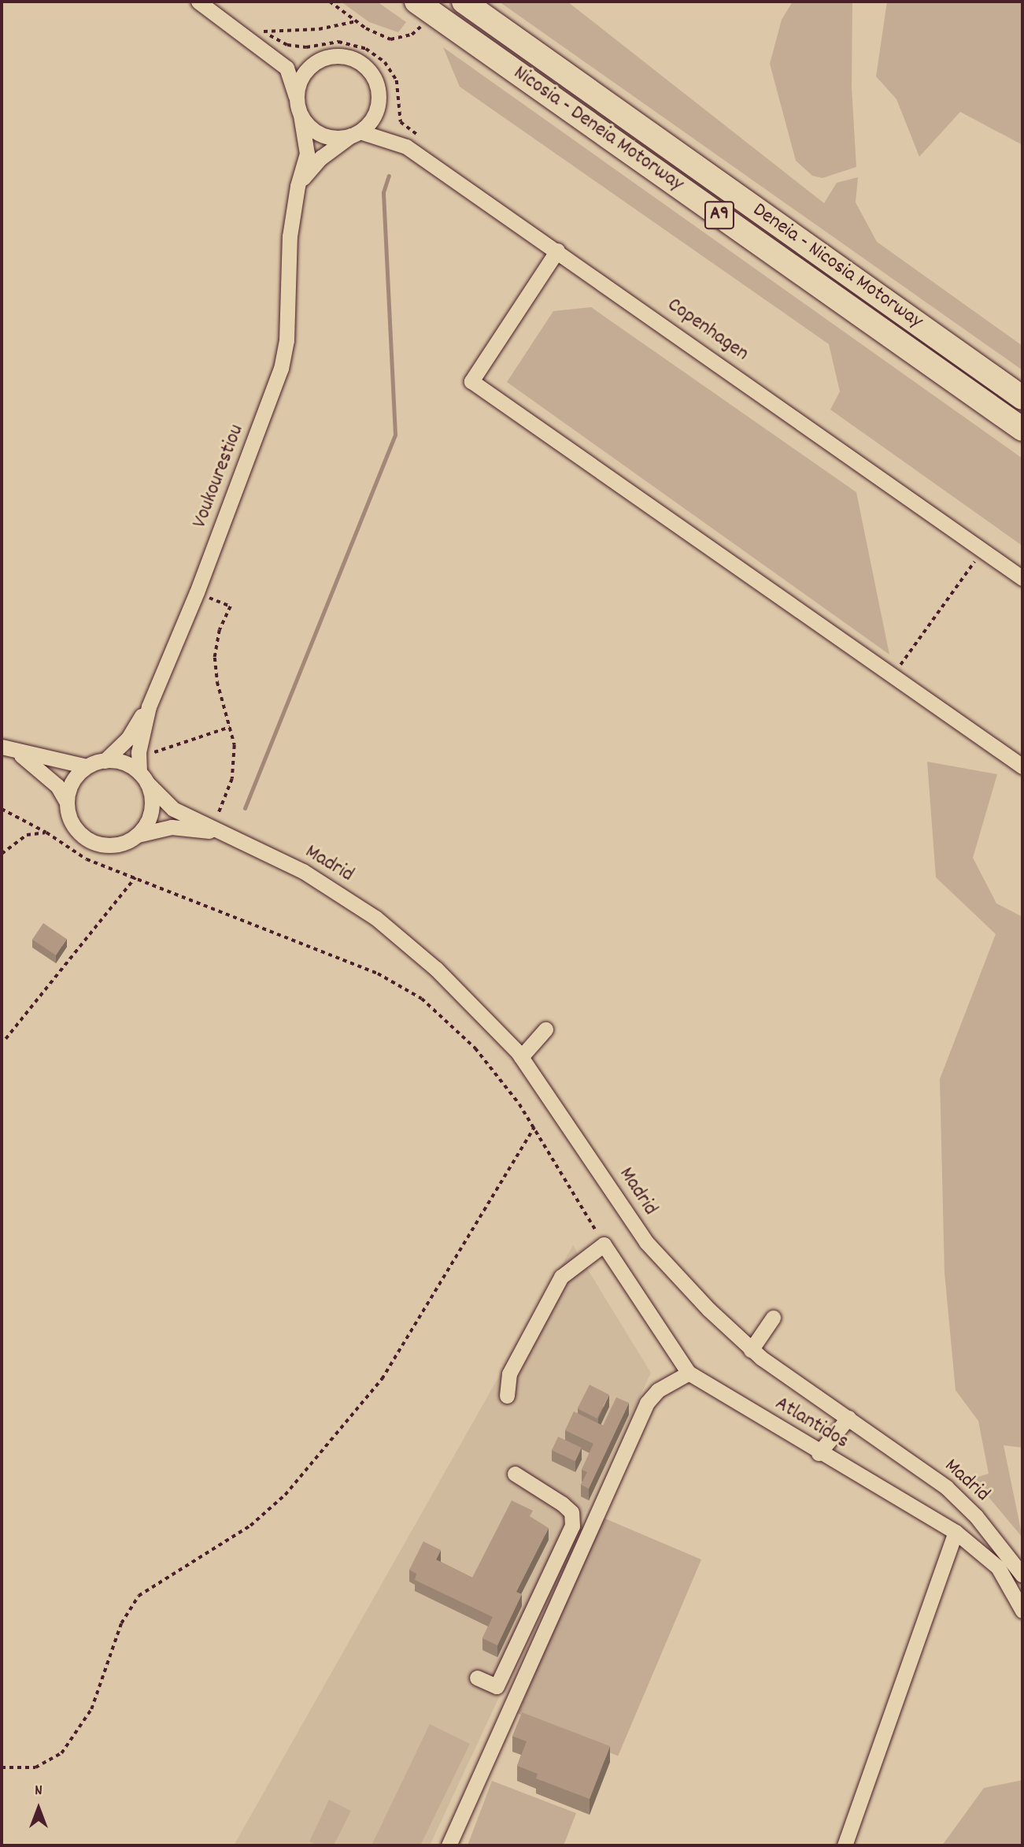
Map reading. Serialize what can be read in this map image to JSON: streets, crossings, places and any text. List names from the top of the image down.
{
  "streets": {
    "highway": ["Nicosia - Deneia Motorway", "A9", "Deneia - Nicosia Motorway"],
    "street": [
      "Copenhagen",
      "Voukourestiou",
      "Madrid",
      "Atlantidos"
    ]
  },
  "crossings": [
    ["Copenhagen", "Voukourestiou"],
    ["Voukourestiou", "Madrid"]
  ],
  "north": "top"
}
